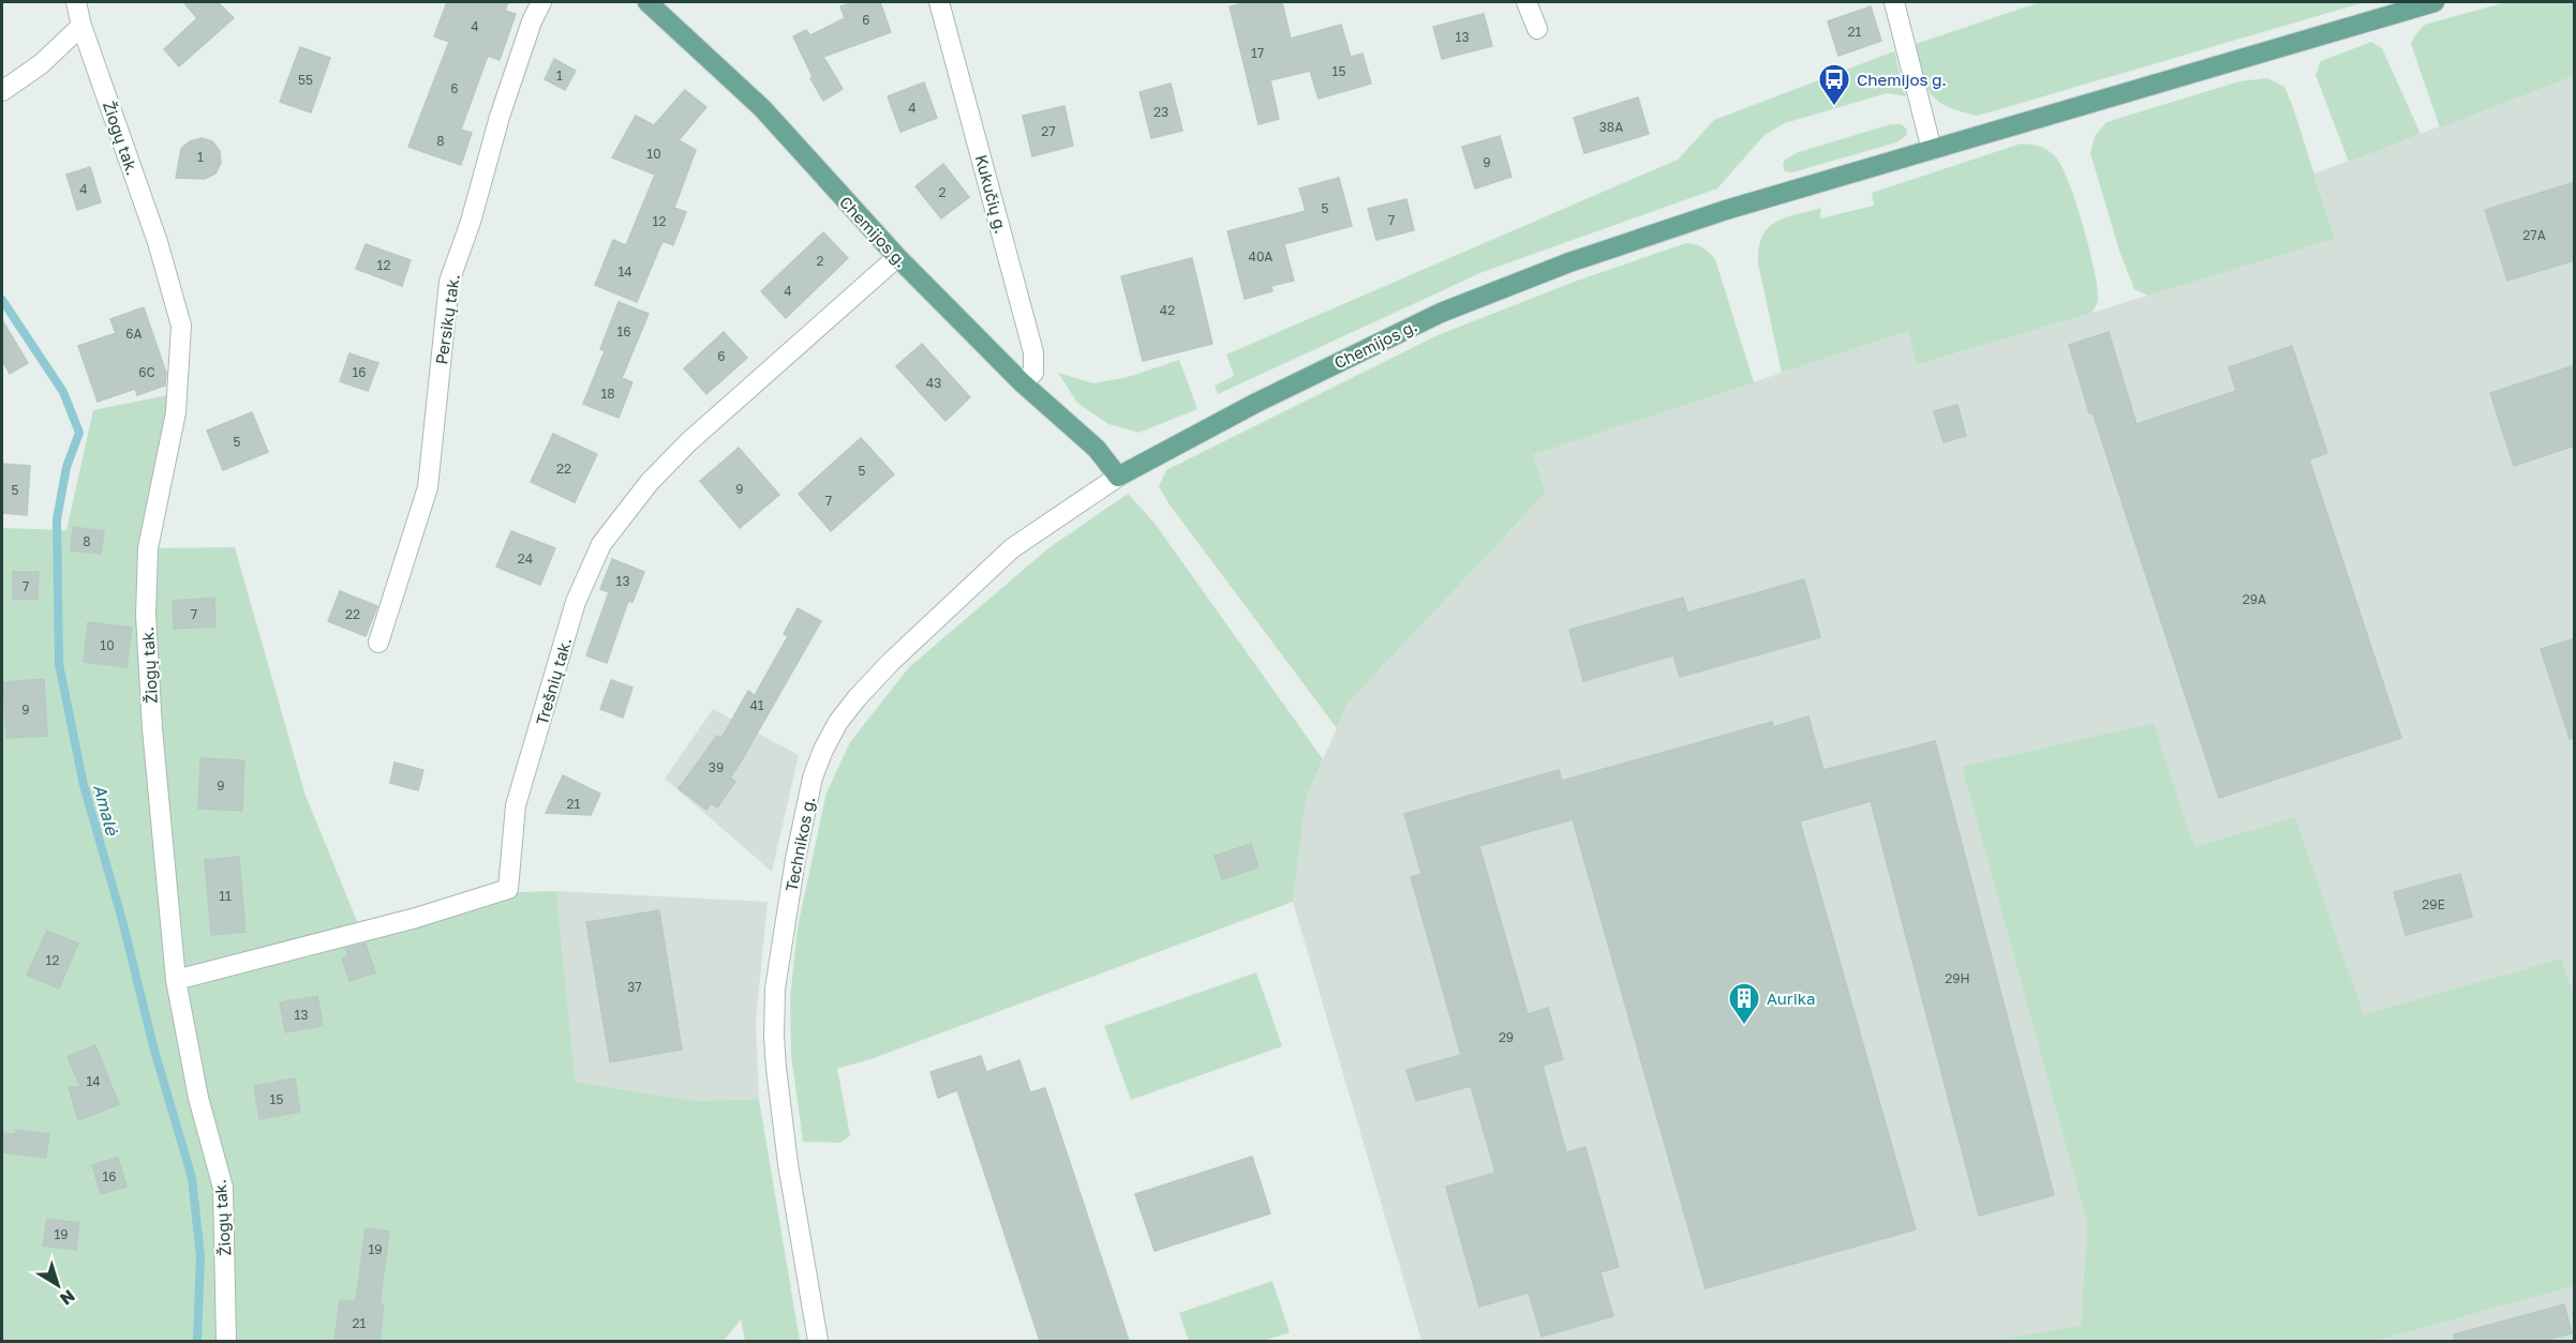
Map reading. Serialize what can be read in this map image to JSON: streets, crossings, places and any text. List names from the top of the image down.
{
  "streets": {
    "main road": ["Chemijos g."],
    "street": [
      "Žiogų tak.",
      "Kukučių g.",
      "Persikų tak.",
      "Trešnių tak.",
      "Technikos g."
    ]
  },
  "crossings": [
    ["Žiogų tak.", "Trešnių tak."],
    ["Kukučių g.", "Chemijos g."],
    ["Chemijos g.", "Trešnių tak."],
    ["Chemijos g.", "Technikos g."]
  ],
  "water": ["Amalė"],
  "places": {
    "bus stop": ["Chemijos g."],
    "building": ["Aurika"]
  },
  "house_numbers": [
    "6",
    "4",
    "21",
    "13",
    "17",
    "15",
    "1",
    "55",
    "6",
    "4",
    "23",
    "38A",
    "27",
    "8",
    "10",
    "1",
    "9",
    "4",
    "2",
    "5",
    "7",
    "12",
    "27A",
    "40A",
    "2",
    "12",
    "14",
    "4",
    "42",
    "16",
    "6A",
    "6",
    "6C",
    "16",
    "43",
    "18",
    "5",
    "22",
    "5",
    "9",
    "5",
    "7",
    "8",
    "24",
    "13",
    "7",
    "29A",
    "7",
    "22",
    "10",
    "41",
    "9",
    "39",
    "9",
    "21",
    "11",
    "29E",
    "12",
    "29H",
    "37",
    "13",
    "29",
    "14",
    "15",
    "16",
    "19",
    "19",
    "21"
  ],
  "north": "bottom right"
}
